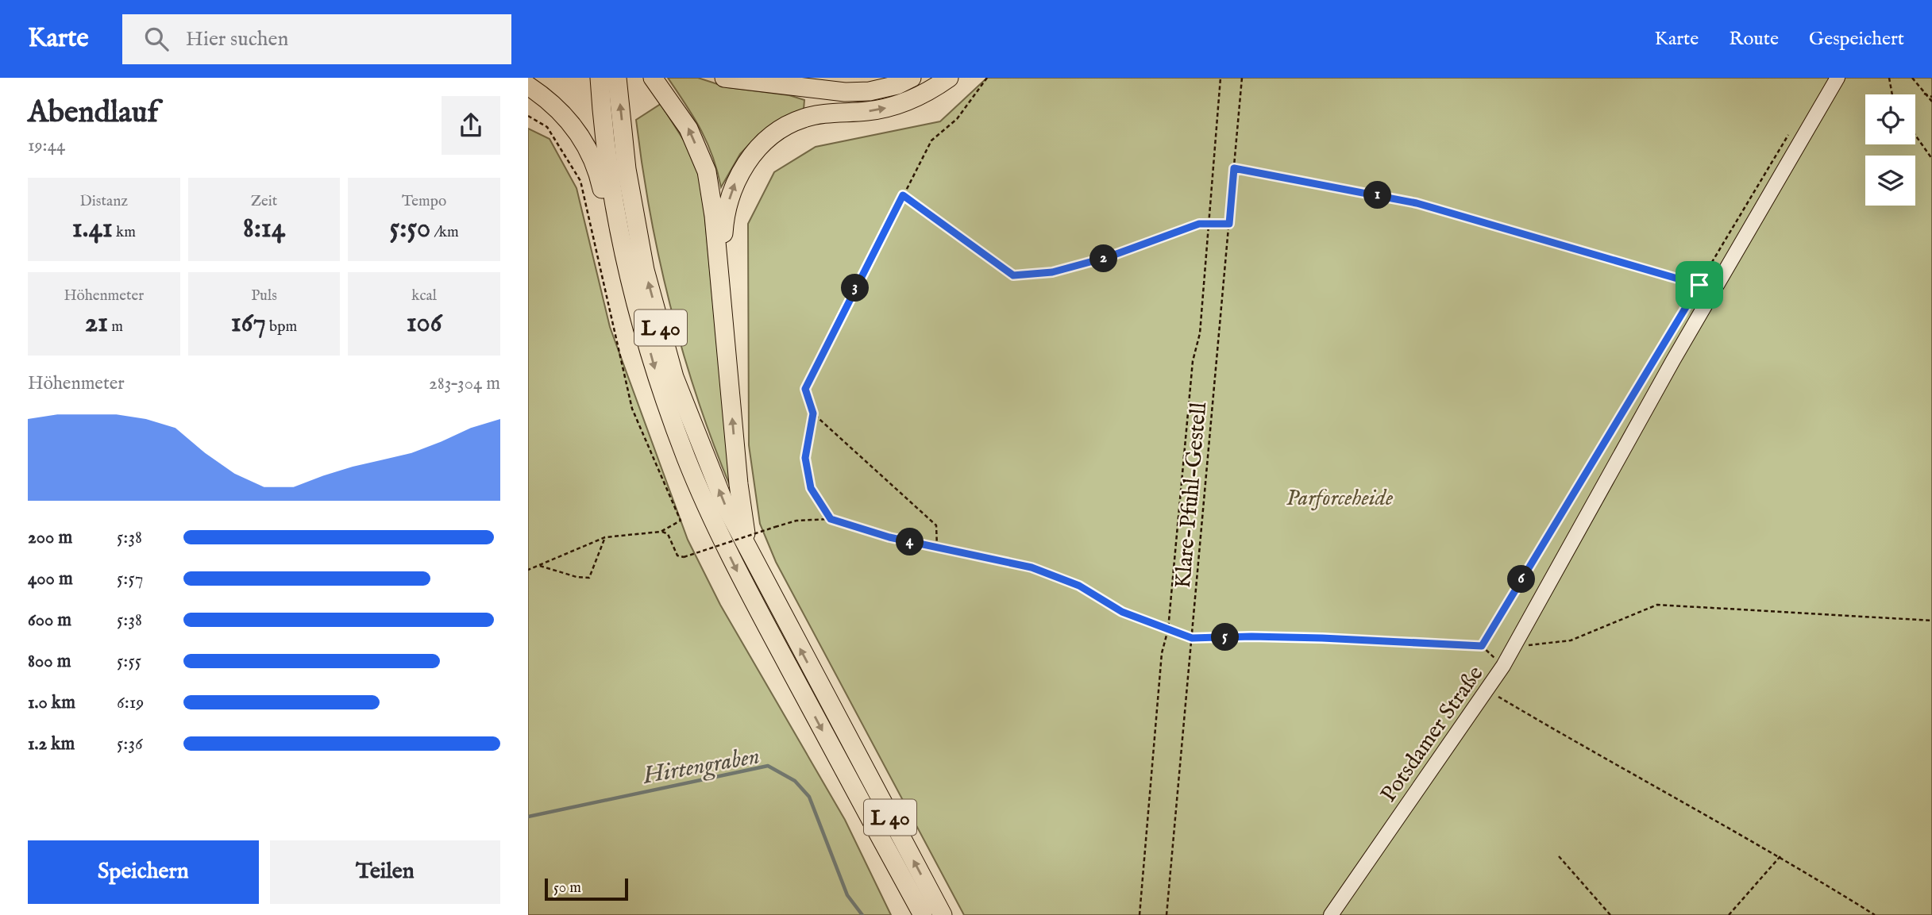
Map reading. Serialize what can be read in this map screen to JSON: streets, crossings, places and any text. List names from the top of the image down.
{
  "streets": {
    "highway": ["L 40"],
    "street": ["Potsdamer Straße"],
    "path": ["Klare-Pfuhl-Gestell"]
  },
  "water": ["Hirtengraben"],
  "parks": ["Parforceheide"],
  "scale_bar": "50 m",
  "page": {
    "header": "Karte",
    "search": "Hier suchen",
    "nav": ["Karte", "Route", "Gespeichert"],
    "heading": ["Abendlauf", "19:44"],
    "stats": [
      ["Distanz", "1.41 km"],
      ["Zeit", "8:14"],
      ["Tempo", "5:50 /km"],
      ["Höhenmeter", "21 m"],
      ["Puls", "167 bpm"],
      ["kcal", "106"]
    ],
    "pins": [
      "1",
      "2",
      "3",
      "4",
      "6",
      "5"
    ],
    "chart": ["Höhenmeter", "283–304 m"],
    "list": [
      {
        "name": "200 m",
        "note": "5:38"
      },
      {
        "name": "400 m",
        "note": "5:57"
      },
      {
        "name": "600 m",
        "note": "5:38"
      },
      {
        "name": "800 m",
        "note": "5:55"
      },
      {
        "name": "1.0 km",
        "note": "6:19"
      },
      {
        "name": "1.2 km",
        "note": "5:36"
      }
    ],
    "buttons": ["Speichern", "Teilen"],
    "scale": "50 m"
  }
}
